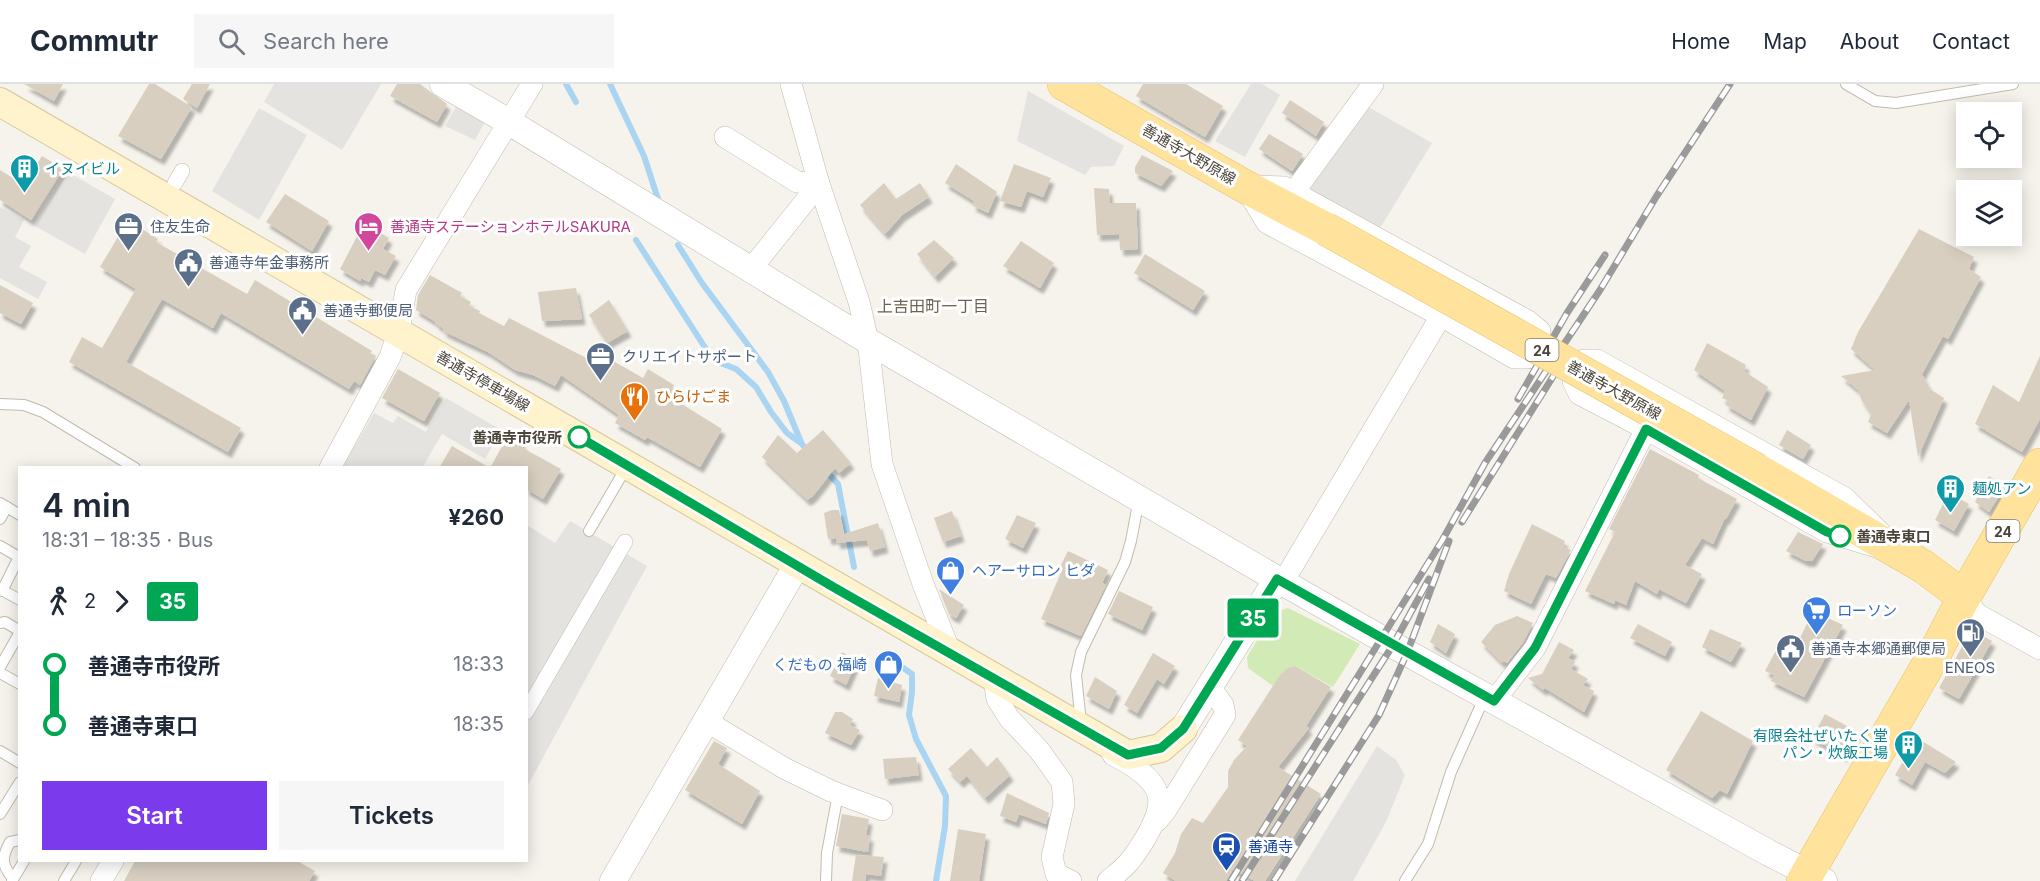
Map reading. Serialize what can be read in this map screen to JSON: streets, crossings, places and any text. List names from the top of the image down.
{
  "streets": {
    "main road": ["善通寺大野原線", "24", "善通寺停車場線"]
  },
  "crossings": [
    ["善通寺大野原線", "24"]
  ],
  "districts": ["上吉田町一丁目"],
  "places": {
    "building": ["イヌイビル", "麺処アン", "有限会社ぜいたく堂 パン・炊飯工場"],
    "office": ["住友生命", "クリエイトサポート"],
    "hotel": ["善通寺ステーションホテルSAKURA"],
    "public building": ["善通寺年金事務所", "善通寺郵便局", "善通寺本郷通郵便局"],
    "restaurant": ["ひらけごま"],
    "other": ["善通寺市役所", "善通寺東口"],
    "shop": ["ヘアーサロン ヒダ", "くだもの 福崎"],
    "supermarket": ["ローソン"],
    "fuel station": ["ENEOS"],
    "station": ["善通寺"]
  },
  "lines": ["bus line 35"],
  "page": {
    "header": "Commutr",
    "search": "Search here",
    "nav": [
      "Home",
      "Map",
      "About",
      "Contact"
    ],
    "on_map": "35",
    "heading": ["4 min", "18:31 – 18:35 · Bus", "¥260"],
    "legs": ["2", "35"],
    "list": [
      {
        "name": "善通寺市役所",
        "value": "18:33"
      },
      {
        "name": "善通寺東口",
        "value": "18:35"
      }
    ],
    "buttons": ["Start", "Tickets"]
  }
}
